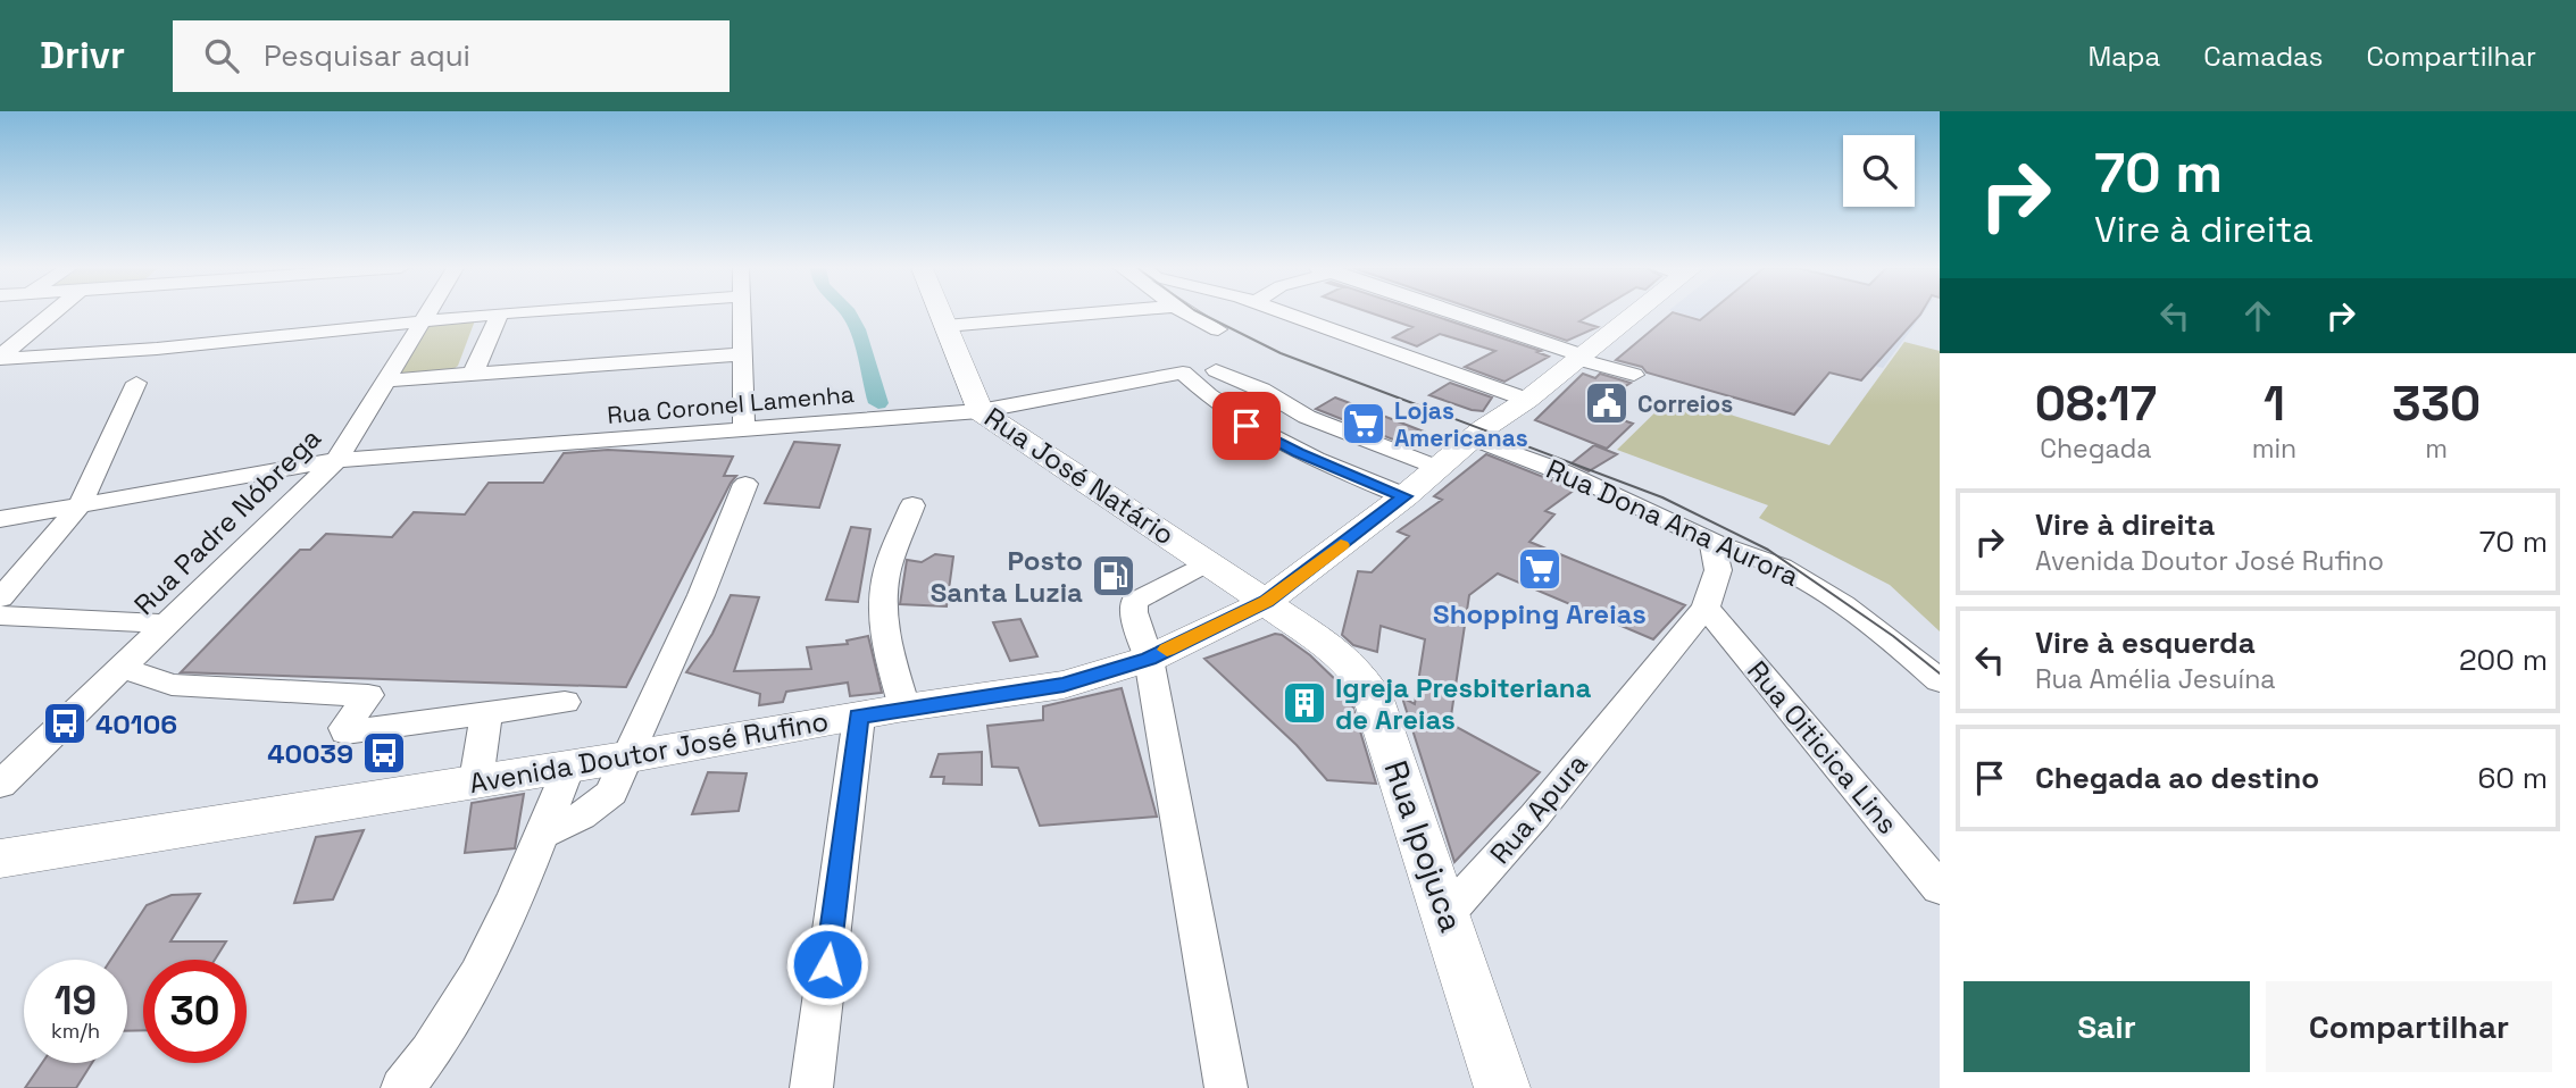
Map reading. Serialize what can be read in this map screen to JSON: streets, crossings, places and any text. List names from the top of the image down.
{
  "streets": {
    "main road": ["Rua José Natário", "Avenida Doutor José Rufino", "Rua Ipojuca"],
    "street": [
      "Rua Coronel Lamenha",
      "Rua Padre Nóbrega",
      "Rua Dona Ana Aurora",
      "Rua Oiticica Lins",
      "Rua Apura"
    ]
  },
  "crossings": [
    ["Rua Coronel Lamenha", "Rua José Natário"],
    ["Rua Coronel Lamenha", "Rua Padre Nóbrega"],
    ["Rua Coronel Lamenha", "Avenida Doutor José Rufino"],
    ["Rua José Natário", "Avenida Doutor José Rufino"],
    ["Rua José Natário", "Rua Ipojuca"],
    ["Rua Dona Ana Aurora", "Avenida Doutor José Rufino"],
    ["Rua Dona Ana Aurora", "Rua Apura"],
    ["Rua Oiticica Lins", "Rua Apura"],
    ["Avenida Doutor José Rufino", "Rua Ipojuca"],
    ["Rua Apura", "Rua Ipojuca"]
  ],
  "places": {
    "public building": ["Correios"],
    "supermarket": ["Lojas Americanas", "Shopping Areias"],
    "fuel station": ["Posto Santa Luzia"],
    "building": ["Igreja Presbiteriana de Areias"],
    "bus stop": ["40106", "40039"]
  },
  "page": {
    "header": "Drivr",
    "search": "Pesquisar aqui",
    "nav": ["Mapa", "Camadas", "Compartilhar"],
    "turn": ["70 m", "Vire à direita"],
    "eta": [
      "08:17",
      "Chegada",
      "1",
      "min",
      "330",
      "m"
    ],
    "list": [
      {
        "name": "Vire à direita",
        "note": "Avenida Doutor José Rufino",
        "value": "70 m"
      },
      {
        "name": "Vire à esquerda",
        "note": "Rua Amélia Jesuína",
        "value": "200 m"
      },
      {
        "name": "Chegada ao destino",
        "value": "60 m"
      }
    ],
    "speed": "19 km/h",
    "limit": "30",
    "buttons": ["Sair", "Compartilhar"]
  }
}
